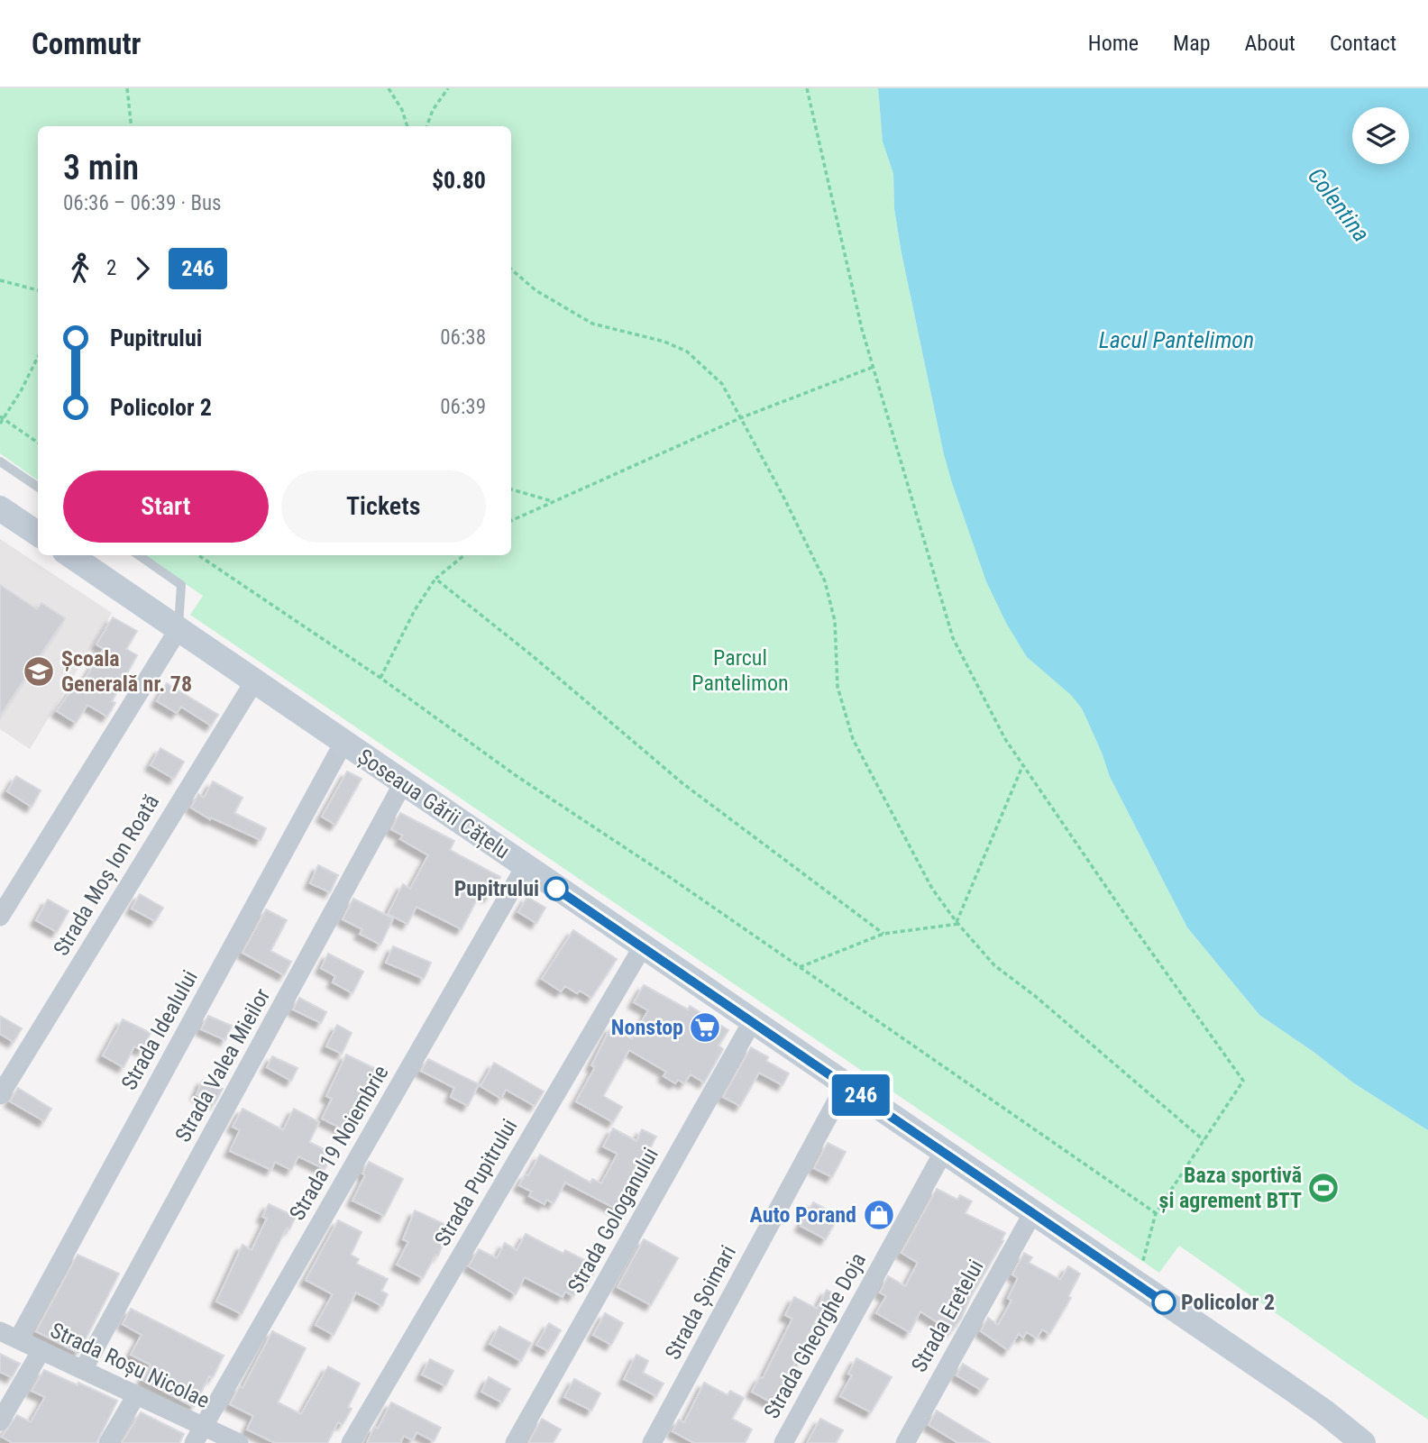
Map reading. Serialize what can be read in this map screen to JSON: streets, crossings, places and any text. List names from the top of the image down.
{
  "streets": {
    "main road": ["Șoseaua Gării Cățelu"],
    "street": [
      "Strada Moș Ion Roată",
      "Strada Idealului",
      "Strada Valea Mieilor",
      "Strada 19 Noiembrie",
      "Strada Pupitrului",
      "Strada Gologanului",
      "Strada Șoimari",
      "Strada Eretelui",
      "Strada Gheorghe Doja",
      "Strada Roșu Nicolae"
    ]
  },
  "crossings": [
    ["Șoseaua Gării Cățelu", "Strada Moș Ion Roată"],
    ["Șoseaua Gării Cățelu", "Strada Idealului"],
    ["Șoseaua Gării Cățelu", "Strada Valea Mieilor"],
    ["Șoseaua Gării Cățelu", "Strada 19 Noiembrie"],
    ["Șoseaua Gării Cățelu", "Strada Pupitrului"],
    ["Șoseaua Gării Cățelu", "Strada Gologanului"],
    ["Șoseaua Gării Cățelu", "Strada Șoimari"],
    ["Șoseaua Gării Cățelu", "Strada Eretelui"],
    ["Șoseaua Gării Cățelu", "Strada Gheorghe Doja"],
    ["Strada Idealului", "Strada Roșu Nicolae"],
    ["Strada Valea Mieilor", "Strada Roșu Nicolae"],
    ["Strada 19 Noiembrie", "Strada Roșu Nicolae"]
  ],
  "water": ["Colentina", "Lacul Pantelimon"],
  "parks": ["Parcul Pantelimon"],
  "places": {
    "school or university": ["Școala Generală nr. 78"],
    "other": ["Pupitrului", "Policolor 2"],
    "supermarket": ["Nonstop"],
    "sports": ["Baza sportivă și agrement BTT"],
    "shop": ["Auto Porand"]
  },
  "lines": ["bus line 246"],
  "page": {
    "header": "Commutr",
    "nav": [
      "Home",
      "Map",
      "About",
      "Contact"
    ],
    "on_map": "246",
    "heading": ["3 min", "06:36 – 06:39 · Bus", "$0.80"],
    "legs": ["2", "246"],
    "list": [
      {
        "name": "Pupitrului",
        "value": "06:38"
      },
      {
        "name": "Policolor 2",
        "value": "06:39"
      }
    ],
    "buttons": ["Start", "Tickets"]
  }
}
